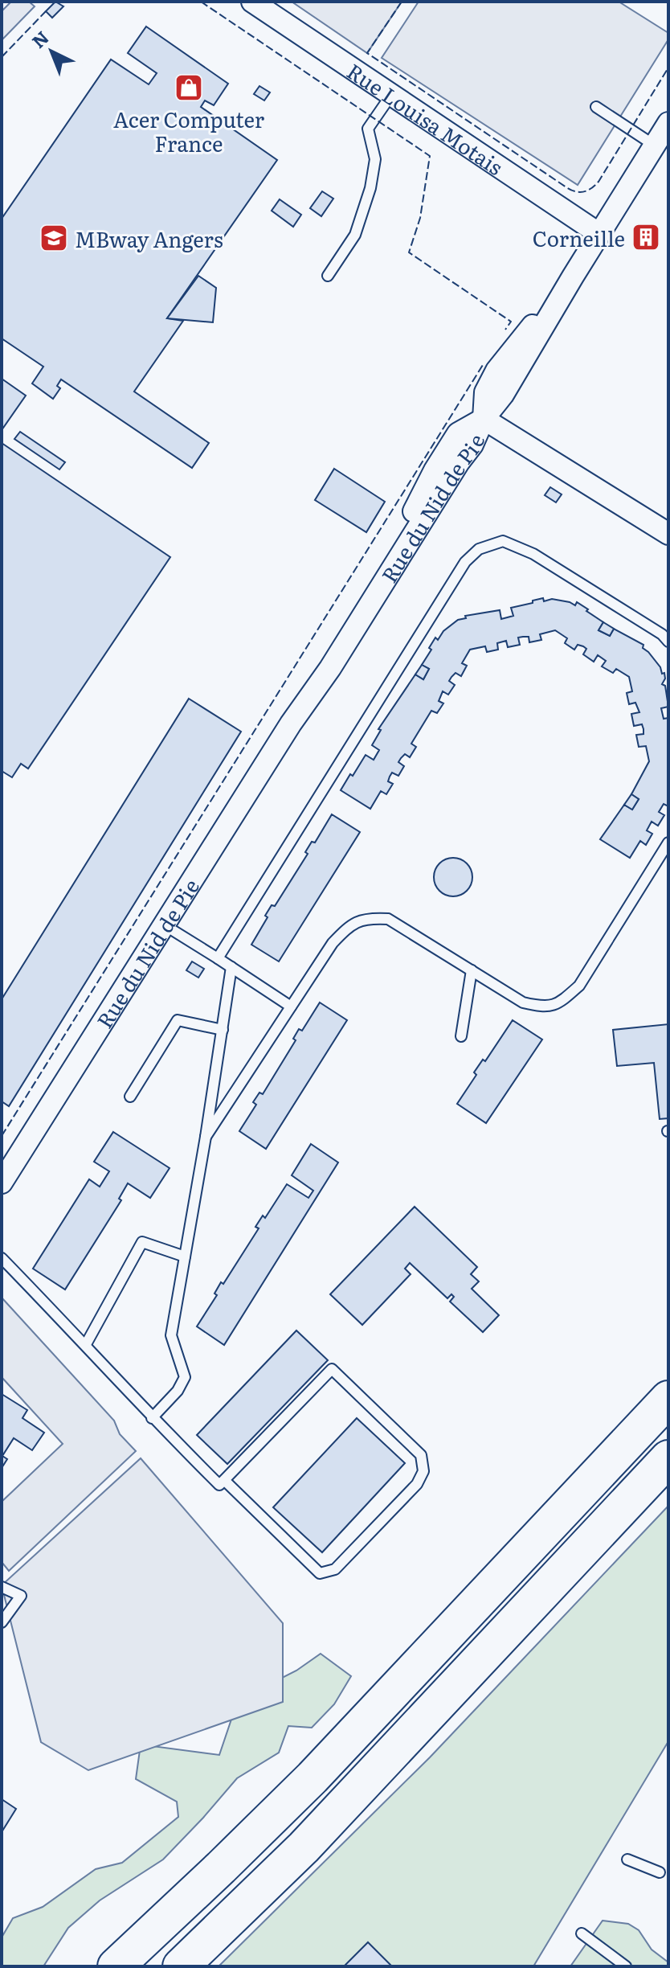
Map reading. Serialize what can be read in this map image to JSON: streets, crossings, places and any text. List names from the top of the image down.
{
  "streets": {
    "street": ["Rue Louisa Motais", "Rue du Nid de Pie"]
  },
  "crossings": [
    ["Rue Louisa Motais", "Rue du Nid de Pie"]
  ],
  "places": {
    "shop": ["Acer Computer France"],
    "building": ["Corneille"],
    "school or university": ["MBway Angers"]
  },
  "north": "top left"
}
